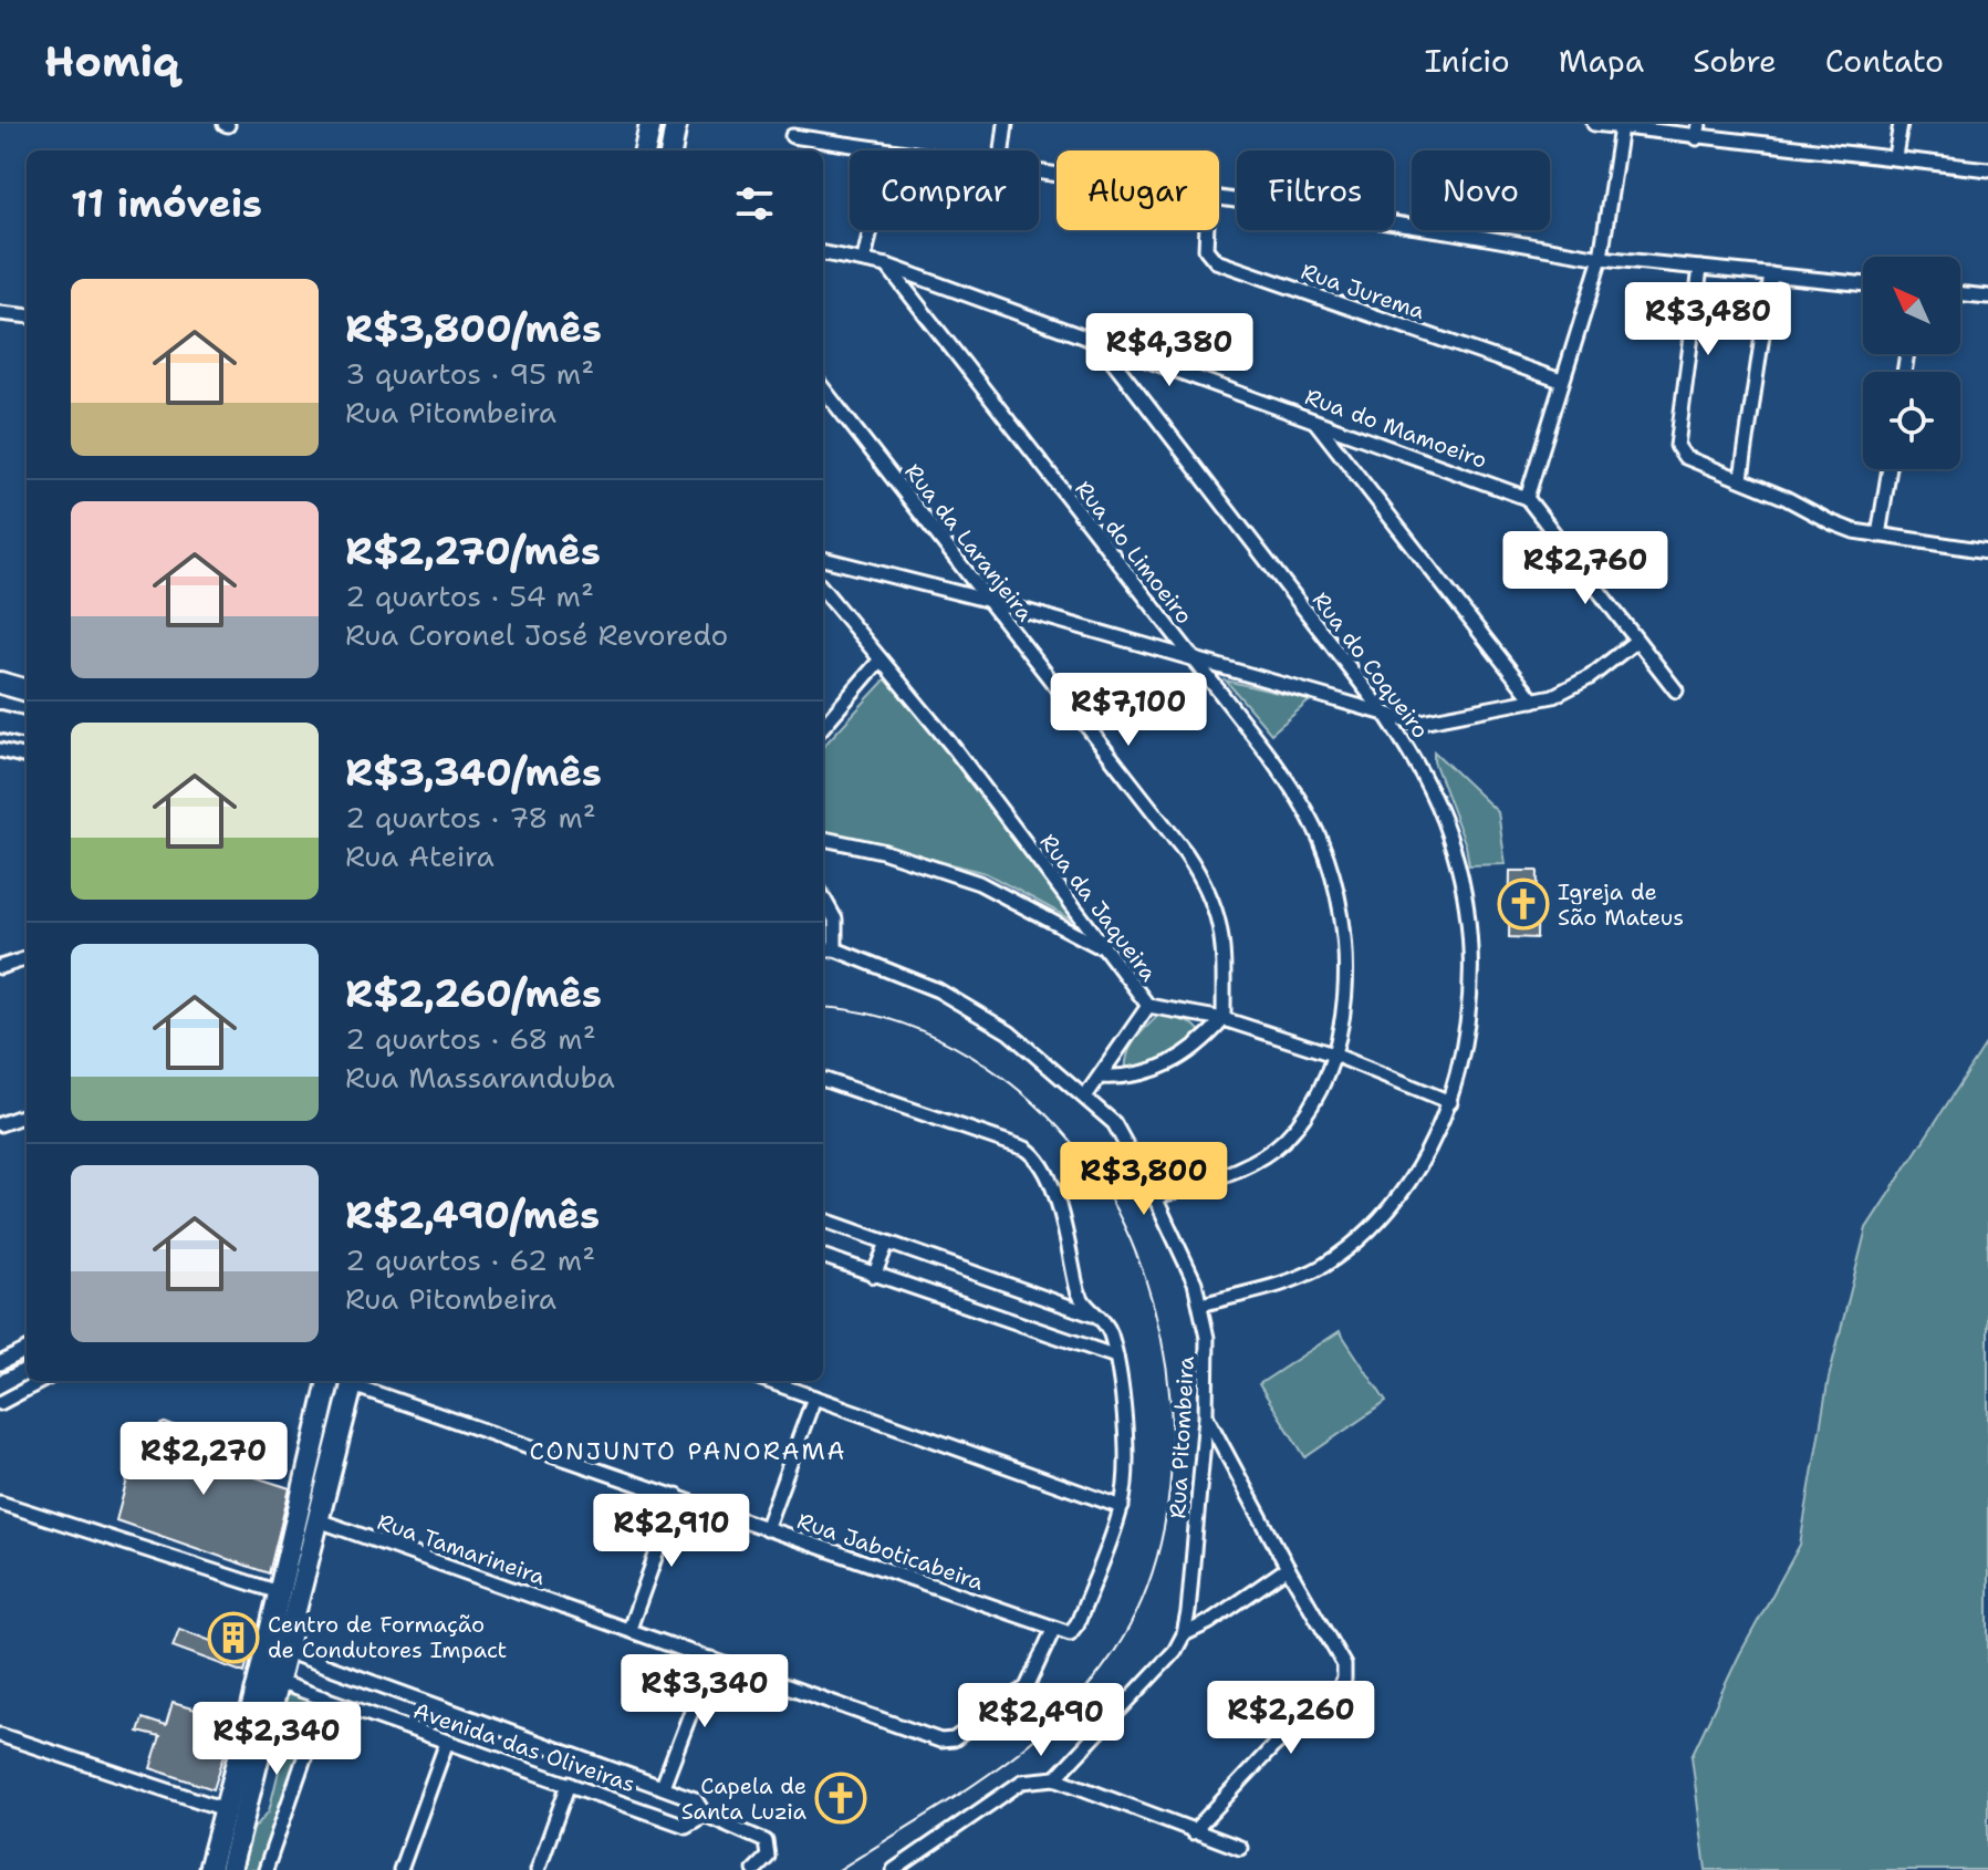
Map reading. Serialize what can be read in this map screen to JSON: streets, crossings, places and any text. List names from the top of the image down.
{
  "streets": {
    "street": [
      "Rua Jurema",
      "Rua do Mamoeiro",
      "Rua da Laranjeira",
      "Rua do Limoeiro",
      "Rua do Coqueiro",
      "Rua da Jaqueira",
      "Rua Pitombeira",
      "Rua Tamarineira",
      "Rua Jaboticabeira",
      "Avenida das Oliveiras"
    ]
  },
  "crossings": [
    ["Rua do Mamoeiro", "Rua do Limoeiro"],
    ["Rua do Mamoeiro", "Rua do Coqueiro"],
    ["Rua da Laranjeira", "Rua da Jaqueira"],
    ["Rua do Limoeiro", "Rua da Jaqueira"],
    ["Rua do Limoeiro", "Rua Pitombeira"],
    ["Rua do Coqueiro", "Rua da Jaqueira"],
    ["Rua do Coqueiro", "Rua Pitombeira"],
    ["Rua Tamarineira", "Rua Jaboticabeira"]
  ],
  "districts": ["CONJUNTO PANORAMA"],
  "places": {
    "church": ["Igreja de São Mateus", "Capela de Santa Luzia"],
    "building": ["Centro de Formação de Condutores Impact"]
  },
  "north": "top left",
  "page": {
    "header": "Homiq",
    "nav": [
      "Início",
      "Mapa",
      "Sobre",
      "Contato"
    ],
    "chip": [
      "Comprar",
      "Alugar",
      "Filtros",
      "Novo"
    ],
    "heading": "11 imóveis",
    "list": [
      {
        "name": "R$3,800/mês",
        "note": "3 quartos · 95 m² · Rua Pitombeira"
      },
      {
        "name": "R$2,270/mês",
        "note": "2 quartos · 54 m² · Rua Coronel José Revoredo"
      },
      {
        "name": "R$3,340/mês",
        "note": "2 quartos · 78 m² · Rua Ateira"
      },
      {
        "name": "R$2,260/mês",
        "note": "2 quartos · 68 m² · Rua Massaranduba"
      },
      {
        "name": "R$2,490/mês",
        "note": "2 quartos · 62 m² · Rua Pitombeira"
      }
    ],
    "price": [
      "R$3,480",
      "R$4,380",
      "R$2,760",
      "R$7,100",
      "R$3,800",
      "R$2,270",
      "R$2,910",
      "R$3,340",
      "R$2,260",
      "R$2,490",
      "R$2,340"
    ]
  }
}
